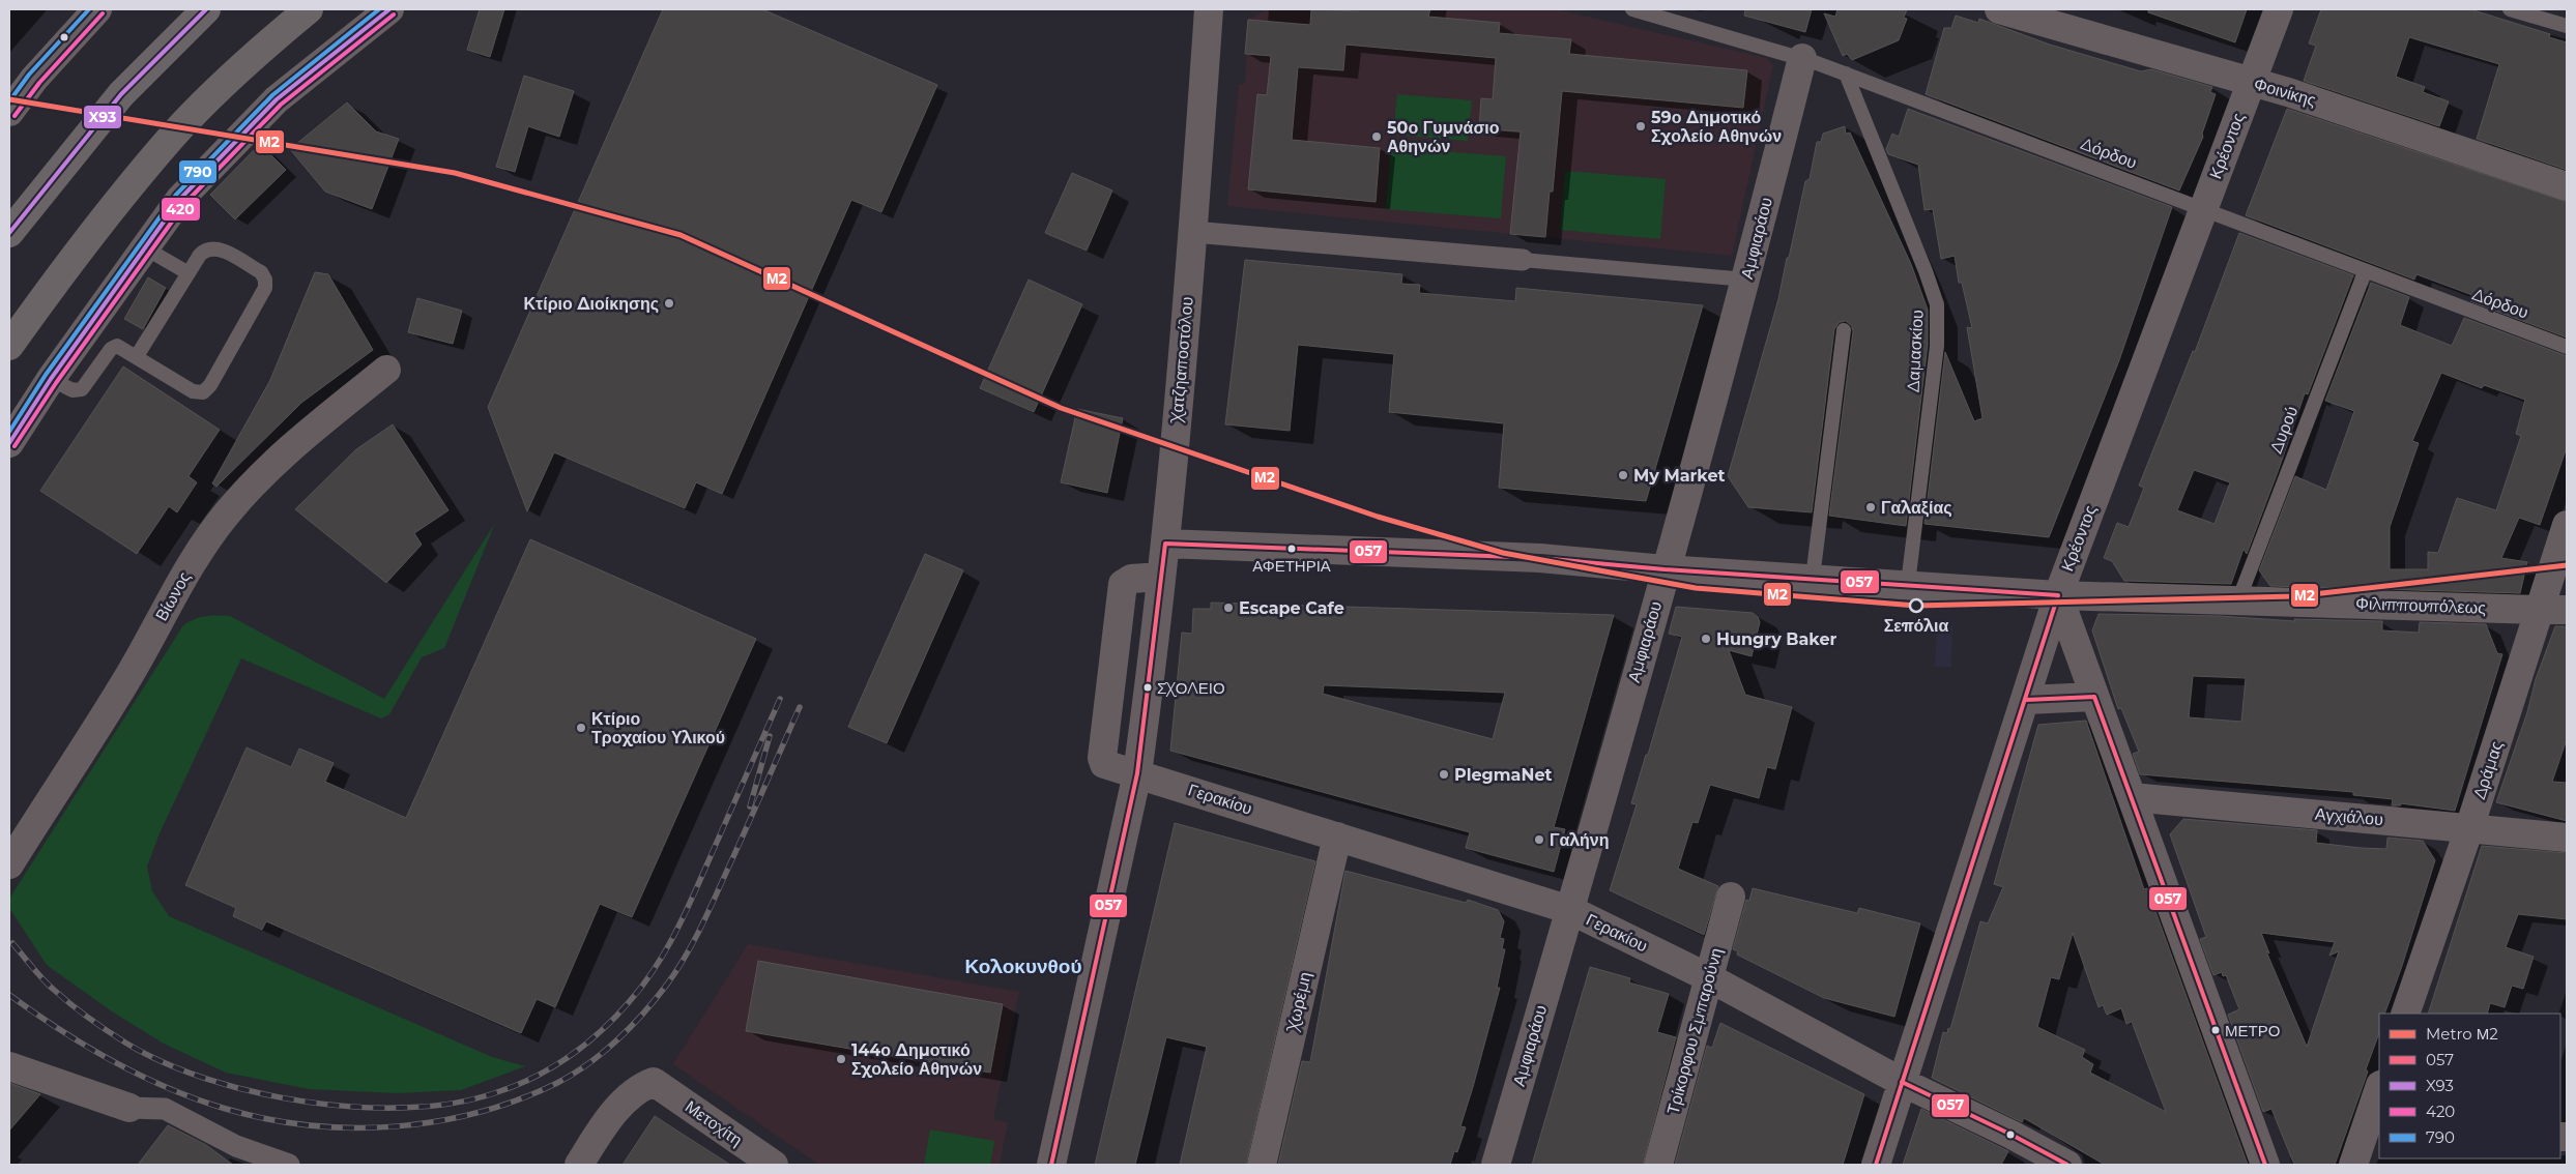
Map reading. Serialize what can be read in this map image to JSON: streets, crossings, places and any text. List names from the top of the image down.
{
  "streets": {
    "street": [
      "Φοινίκης",
      "Κρέοντος",
      "Αμφιαράου",
      "Χατζηαποστόλου",
      "Βίωνος",
      "Φιλιππουπόλεως",
      "Δράμας",
      "Γερακίου",
      "Αγχιάλου",
      "Χωρέμη",
      "Τρίκορφου Σμπαρούνη",
      "Μετοχίτη"
    ],
    "lane": ["Δόρδου", "Δαμασκίου", "Δυρού"]
  },
  "crossings": [
    ["Φοινίκης", "Κρέοντος"],
    ["Κρέοντος", "Δόρδου"],
    ["Κρέοντος", "Φιλιππουπόλεως"],
    ["Κρέοντος", "Γερακίου"],
    ["Δόρδου", "Αμφιαράου"],
    ["Δόρδου", "Δαμασκίου"],
    ["Δόρδου", "Δυρού"],
    ["Αμφιαράου", "Φιλιππουπόλεως"],
    ["Αμφιαράου", "Γερακίου"],
    ["Δαμασκίου", "Φιλιππουπόλεως"],
    ["Χατζηαποστόλου", "Φιλιππουπόλεως"],
    ["Χατζηαποστόλου", "Γερακίου"],
    ["Δυρού", "Φιλιππουπόλεως"],
    ["Φιλιππουπόλεως", "Δράμας"],
    ["Δράμας", "Αγχιάλου"],
    ["Γερακίου", "Χωρέμη"],
    ["Γερακίου", "Τρίκορφου Σμπαρούνη"]
  ],
  "districts": ["Κολοκυνθού"],
  "places": [
    "59ο Δημοτικό Σχολείο Αθηνών",
    "50ο Γυμνάσιο Αθηνών",
    "Κτίριο Διοίκησης",
    "My Market",
    "Γαλαξίας",
    "ΑΦΕΤΗΡΙΑ",
    "Σεπόλια",
    "Escape Cafe",
    "Hungry Baker",
    "ΣΧΟΛΕΙΟ",
    "Κτίριο Τροχαίου Υλικού",
    "PlegmaNet",
    "Γαλήνη",
    "ΜΕΤΡΟ",
    "144ο Δημοτικό Σχολείο Αθηνών"
  ],
  "lines": [
    "transit line X93",
    "transit line 790",
    "transit line 420",
    "metro line Μ2",
    "transit line 057"
  ],
  "legend": [
    "Metro Μ2",
    "057",
    "X93",
    "420",
    "790"
  ]
}
